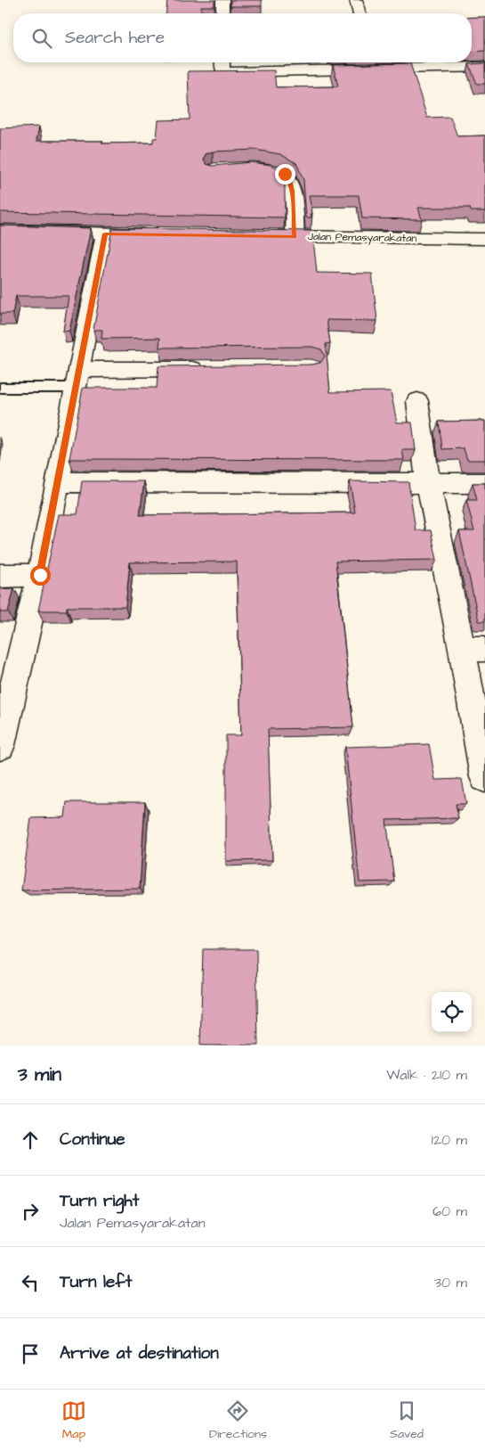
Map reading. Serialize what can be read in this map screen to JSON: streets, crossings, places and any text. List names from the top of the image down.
{
  "streets": {
    "street": ["Jalan Pemasyarakatan"]
  },
  "page": {
    "search": "Search here",
    "heading": ["3 min", "Walk · 210 m"],
    "list": [
      ["Continue", "120 m"],
      ["Turn right", "Jalan Pemasyarakatan", "60 m"],
      ["Turn left", "30 m"],
      "Arrive at destination"
    ],
    "nav": ["Map", "Directions", "Saved"]
  }
}
